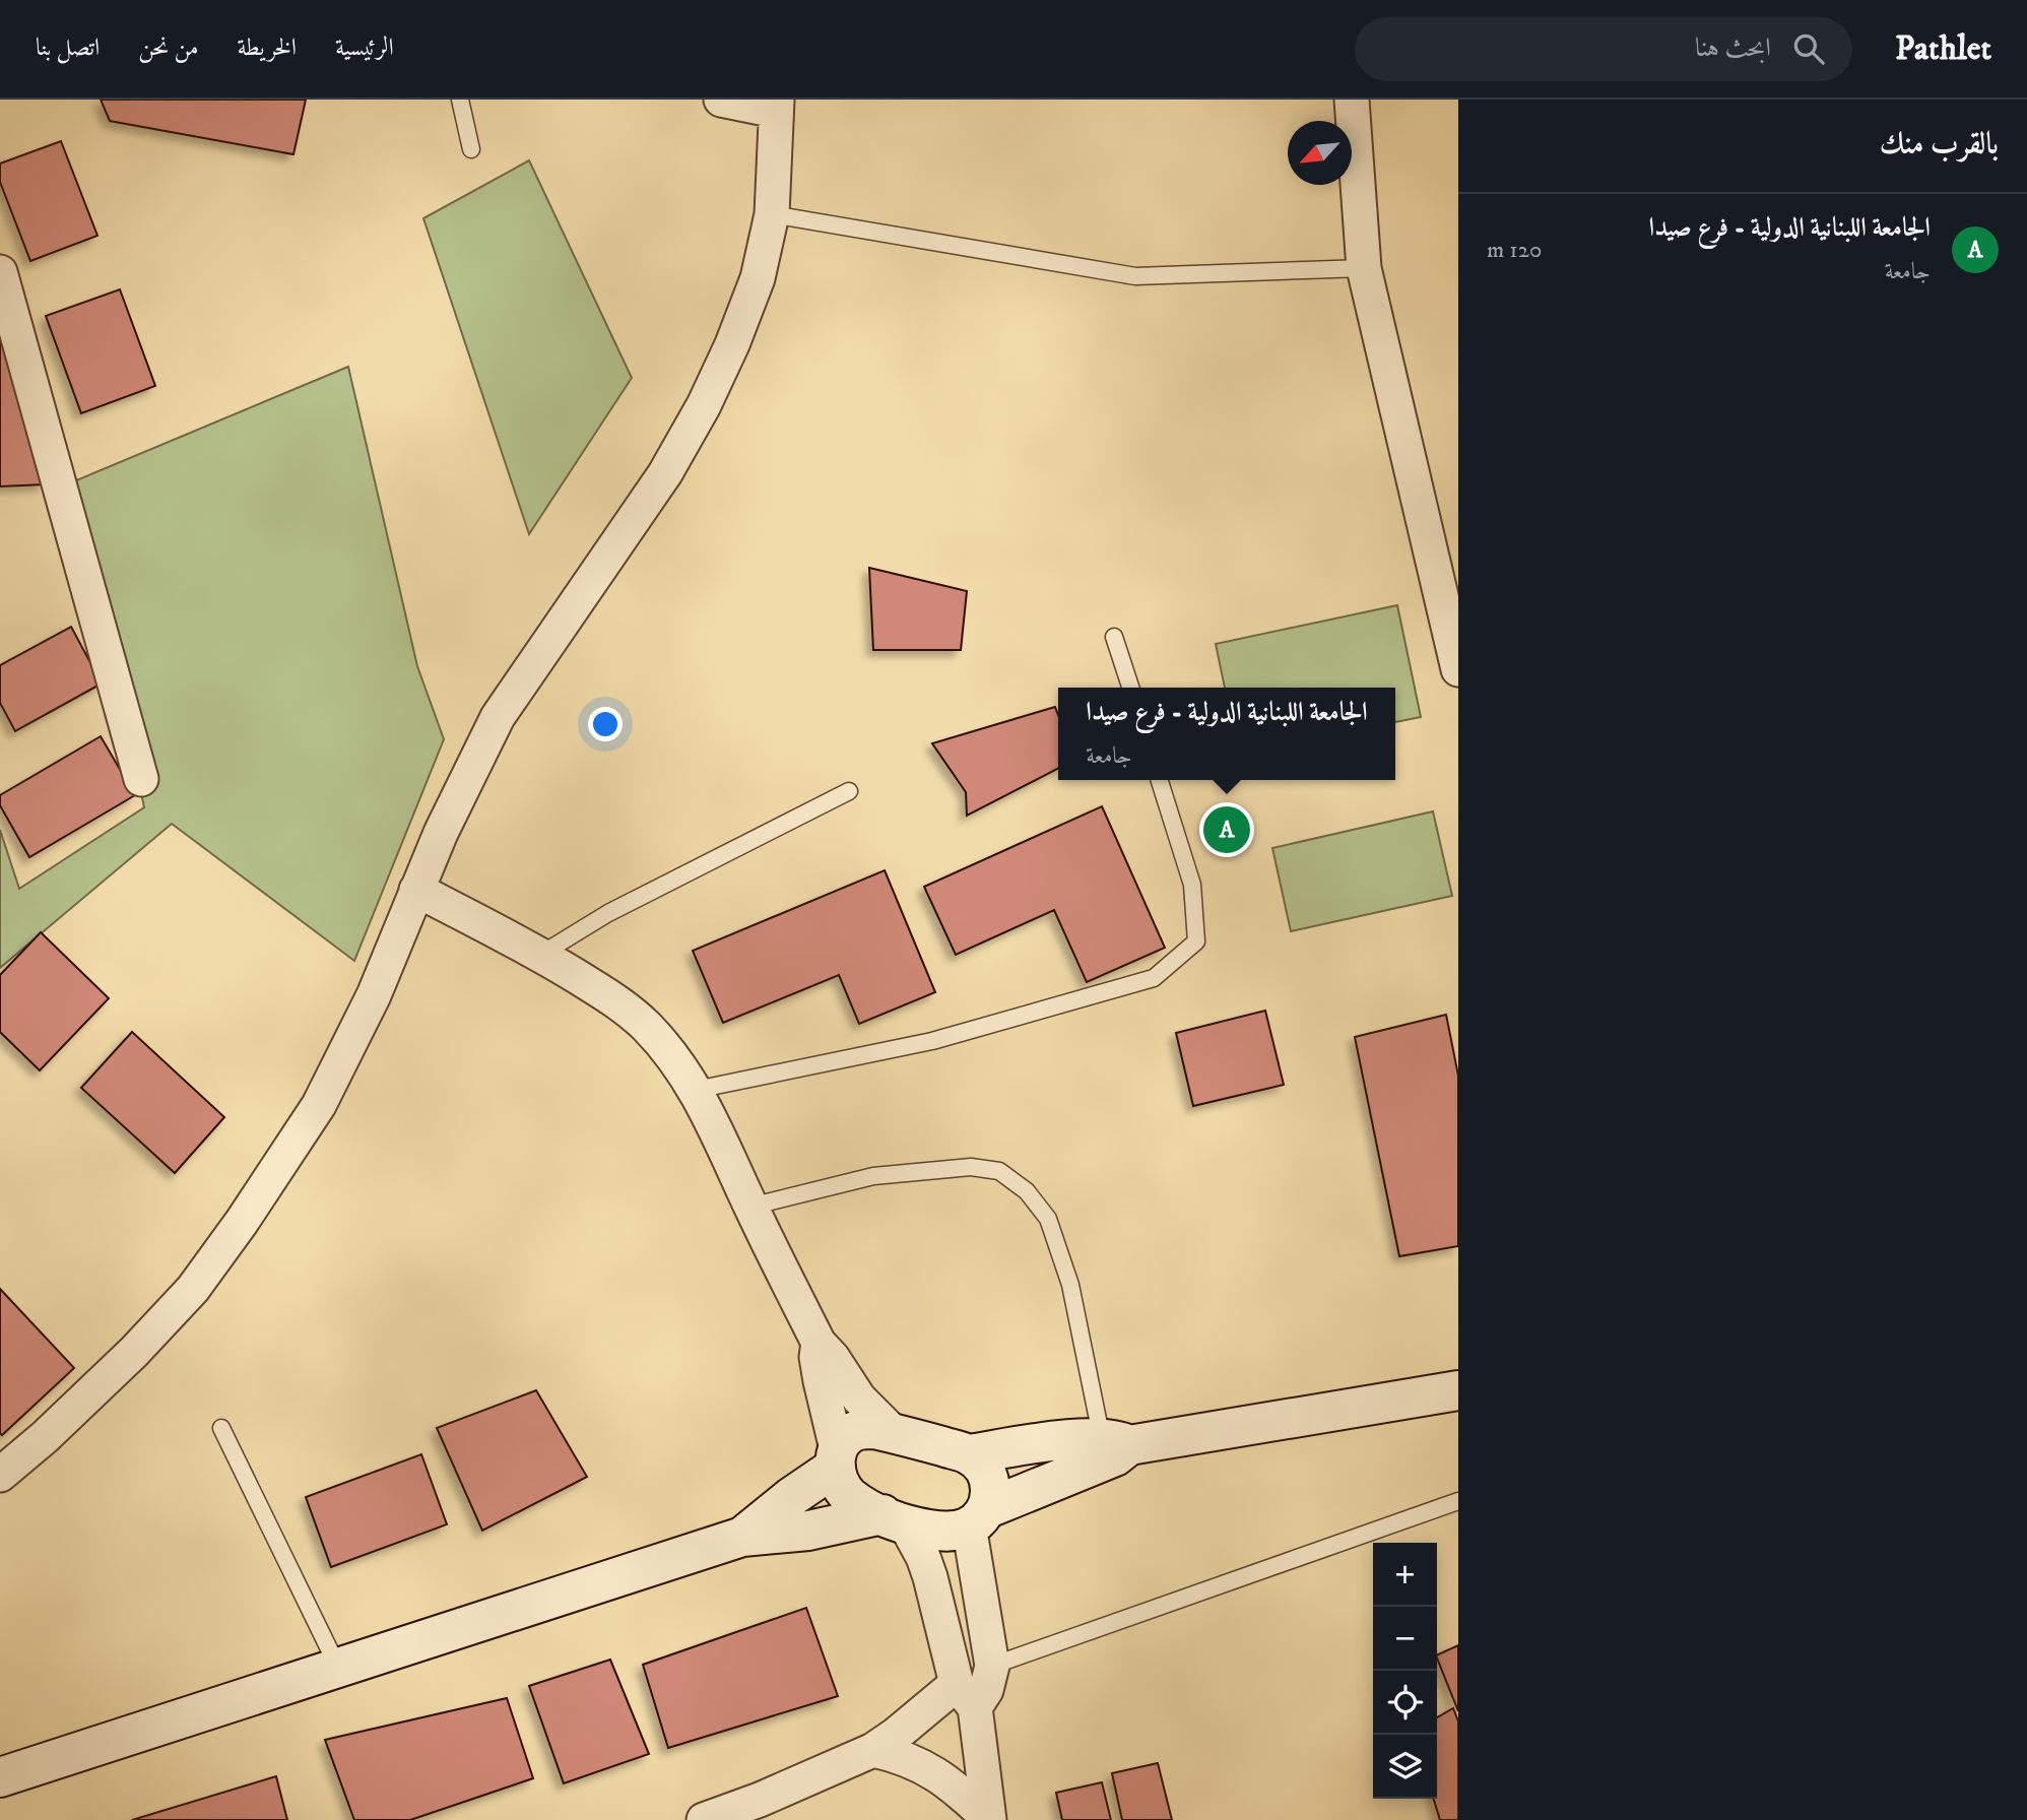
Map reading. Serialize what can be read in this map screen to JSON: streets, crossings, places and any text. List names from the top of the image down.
{
  "north": "bottom left",
  "page": {
    "header": "Pathlet",
    "search": "ابحث هنا",
    "nav": [
      "الرئيسية",
      "الخريطة",
      "من نحن",
      "اتصل بنا"
    ],
    "heading": "بالقرب منك",
    "list": [
      {
        "mark": "A",
        "name": "الجامعة اللبنانية الدولية - فرع صيدا",
        "note": "جامعة",
        "value": "120 m"
      }
    ],
    "popup": ["الجامعة اللبنانية الدولية - فرع صيدا", "جامعة"],
    "pins": "A",
    "map_buttons": ["+", "−"]
  }
}
